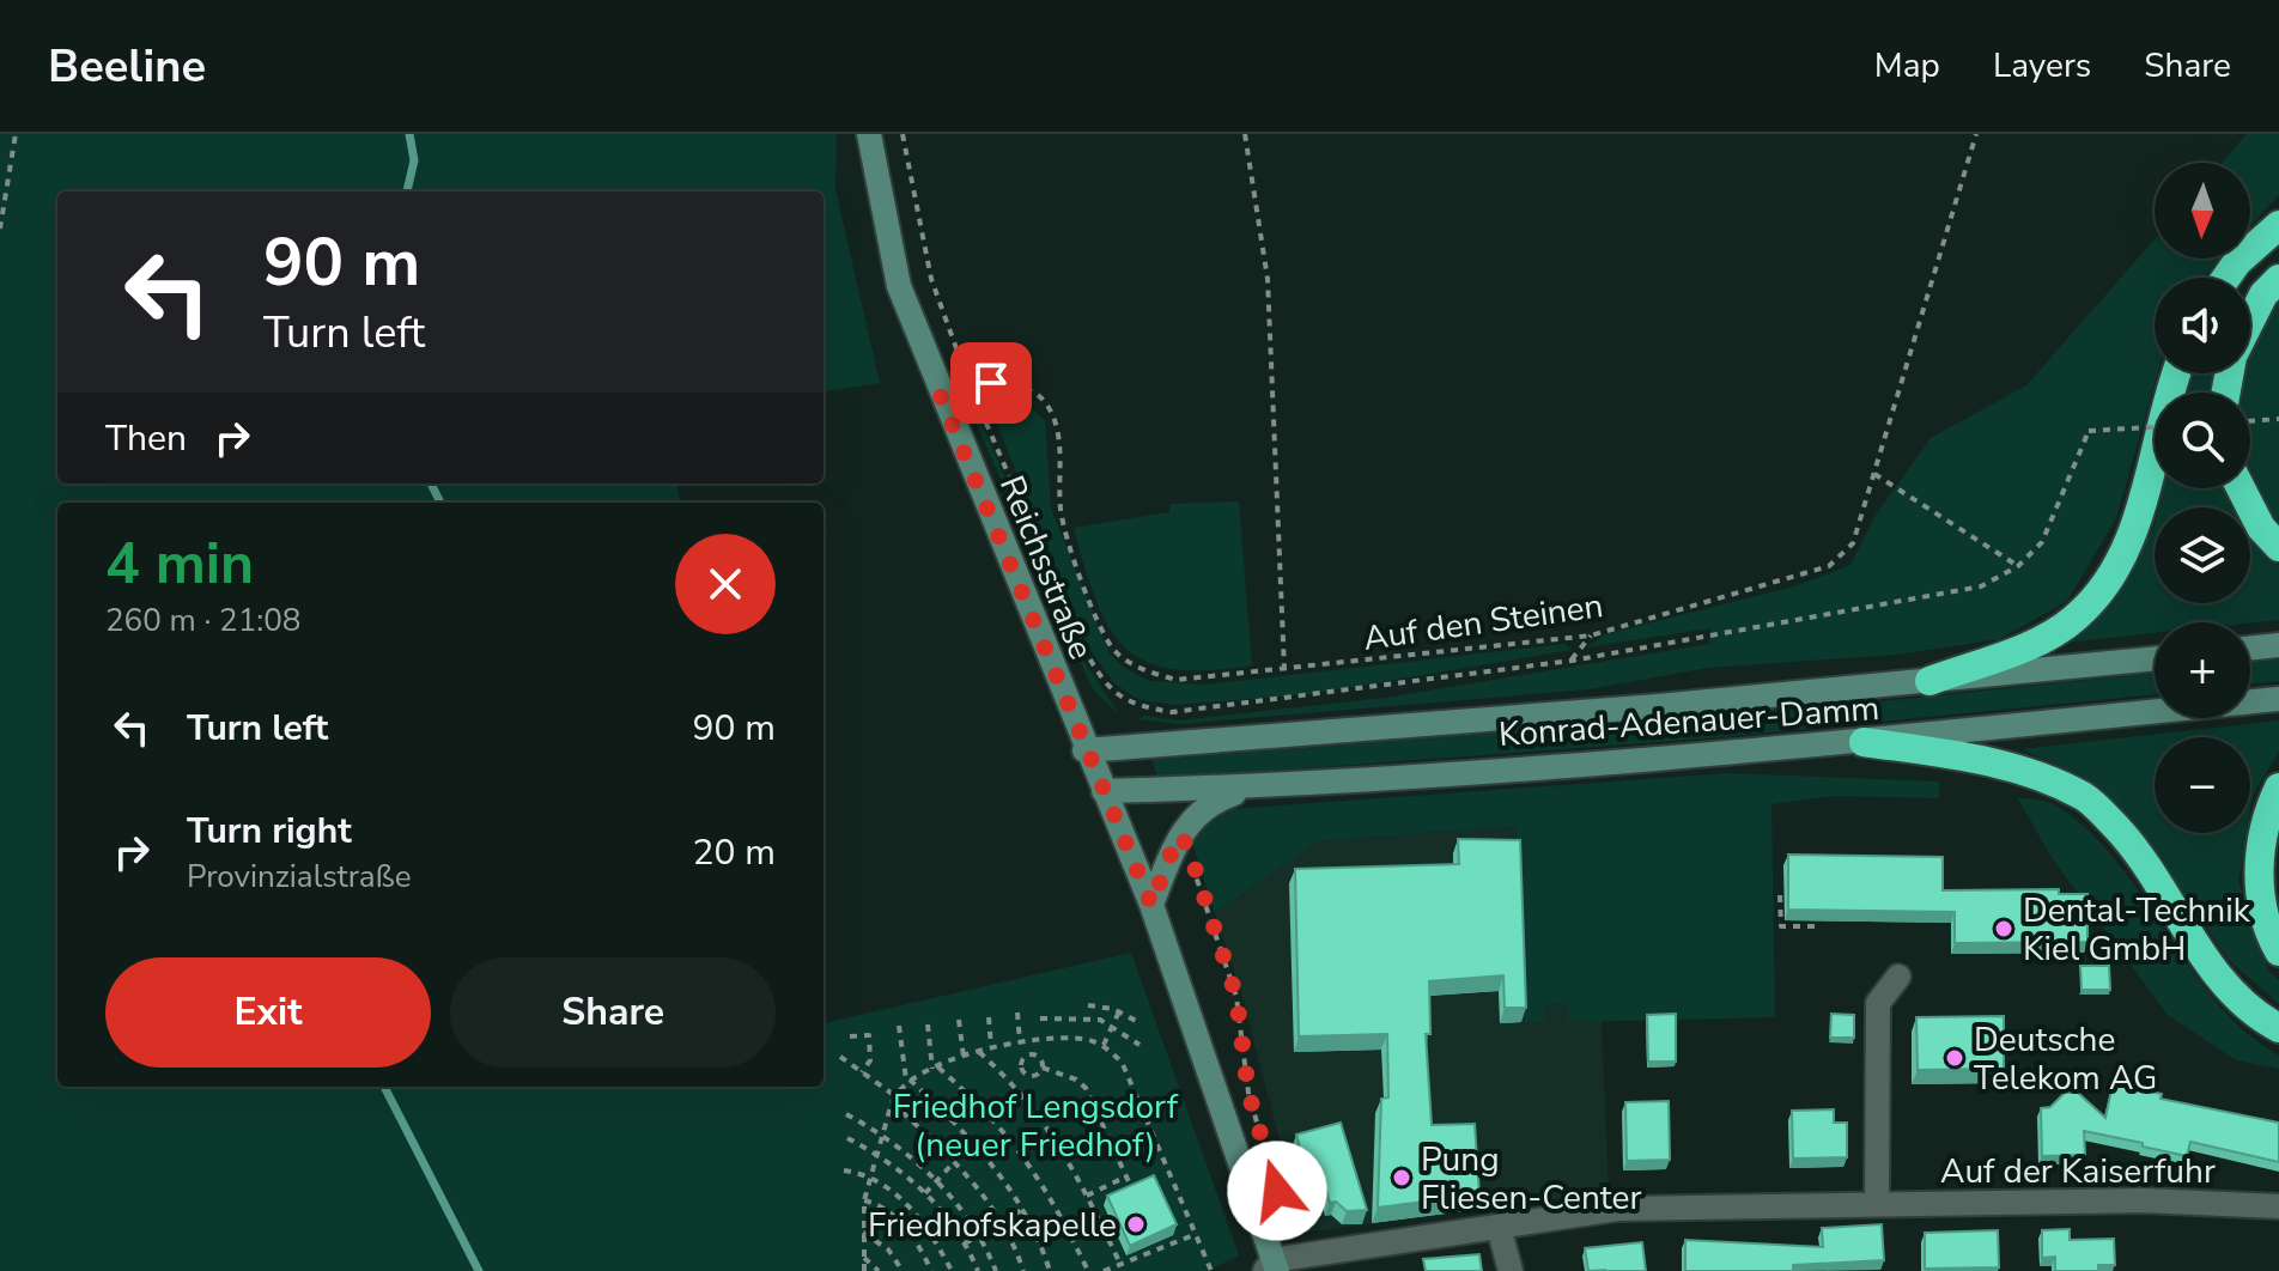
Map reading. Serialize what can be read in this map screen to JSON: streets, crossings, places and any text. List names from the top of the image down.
{
  "streets": {
    "main road": ["Reichsstraße", "Konrad-Adenauer-Damm"],
    "street": ["Auf der Kaiserfuhr"],
    "path": ["Auf den Steinen"]
  },
  "crossings": [
    ["Reichsstraße", "Auf den Steinen"],
    ["Reichsstraße", "Konrad-Adenauer-Damm"],
    ["Reichsstraße", "Auf der Kaiserfuhr"]
  ],
  "parks": ["Friedhof Lengsdorf (neuer Friedhof)"],
  "places": [
    "Dental-Technik Kiel GmbH",
    "Deutsche Telekom AG",
    "Pung Fliesen-Center",
    "Friedhofskapelle"
  ],
  "north": "bottom",
  "page": {
    "header": "Beeline",
    "nav": ["Map", "Layers", "Share"],
    "map_buttons": ["+", "−"],
    "turn": ["90 m", "Turn left"],
    "then": "Then",
    "heading": ["4 min", "260 m · 21:08"],
    "list": [
      {
        "name": "Turn left",
        "value": "90 m"
      },
      {
        "name": "Turn right",
        "note": "Provinzialstraße",
        "value": "20 m"
      }
    ],
    "buttons": ["Exit", "Share"]
  }
}
